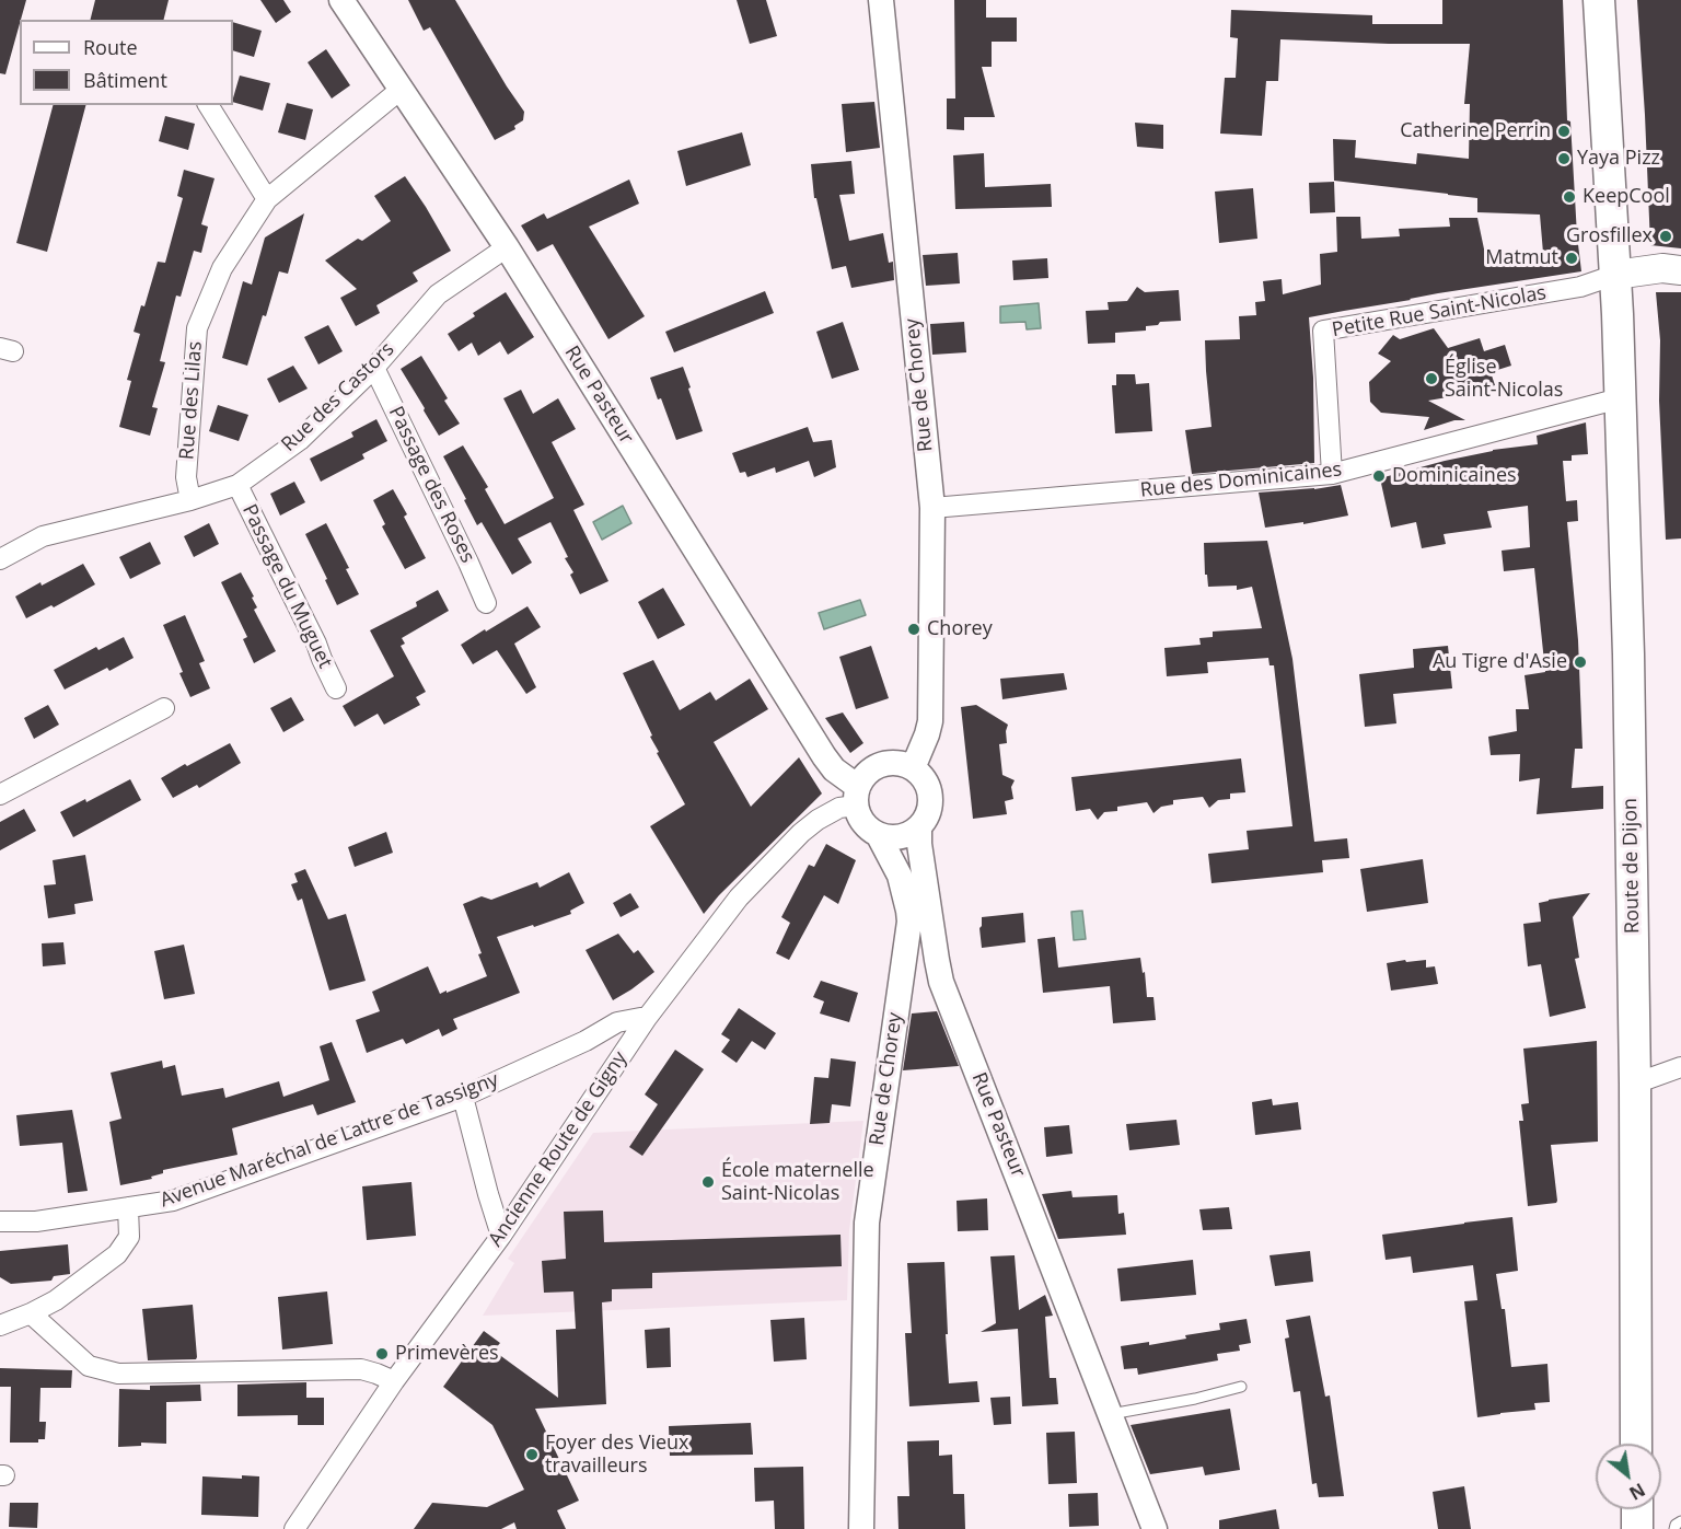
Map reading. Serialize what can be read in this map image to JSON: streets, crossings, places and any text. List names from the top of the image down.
{
  "streets": {
    "main road": ["Route de Dijon"],
    "street": [
      "Petite Rue Saint-Nicolas",
      "Rue de Chorey",
      "Rue Pasteur",
      "Rue des Castors",
      "Rue des Lilas",
      "Rue des Dominicaines",
      "Passage des Roses",
      "Passage du Muguet",
      "Avenue Maréchal de Lattre de Tassigny",
      "Ancienne Route de Gigny"
    ]
  },
  "crossings": [
    ["Petite Rue Saint-Nicolas", "Rue des Dominicaines"],
    ["Petite Rue Saint-Nicolas", "Route de Dijon"],
    ["Rue de Chorey", "Rue Pasteur"],
    ["Rue de Chorey", "Rue des Dominicaines"],
    ["Rue de Chorey", "Ancienne Route de Gigny"],
    ["Rue Pasteur", "Rue des Castors"],
    ["Rue Pasteur", "Rue des Lilas"],
    ["Rue Pasteur", "Ancienne Route de Gigny"],
    ["Rue des Castors", "Rue des Lilas"],
    ["Rue des Castors", "Passage des Roses"],
    ["Rue des Castors", "Passage du Muguet"],
    ["Rue des Dominicaines", "Route de Dijon"],
    ["Avenue Maréchal de Lattre de Tassigny", "Ancienne Route de Gigny"]
  ],
  "places": [
    "Catherine Perrin",
    "Yaya Pizz",
    "KeepCool",
    "Grosfillex",
    "Matmut",
    "Église Saint-Nicolas",
    "Dominicaines",
    "Chorey",
    "Au Tigre d'Asie",
    "École maternelle Saint-Nicolas",
    "Primevères",
    "Foyer des Vieux travailleurs"
  ],
  "legend": ["Route", "Bâtiment"],
  "north": "bottom right"
}
